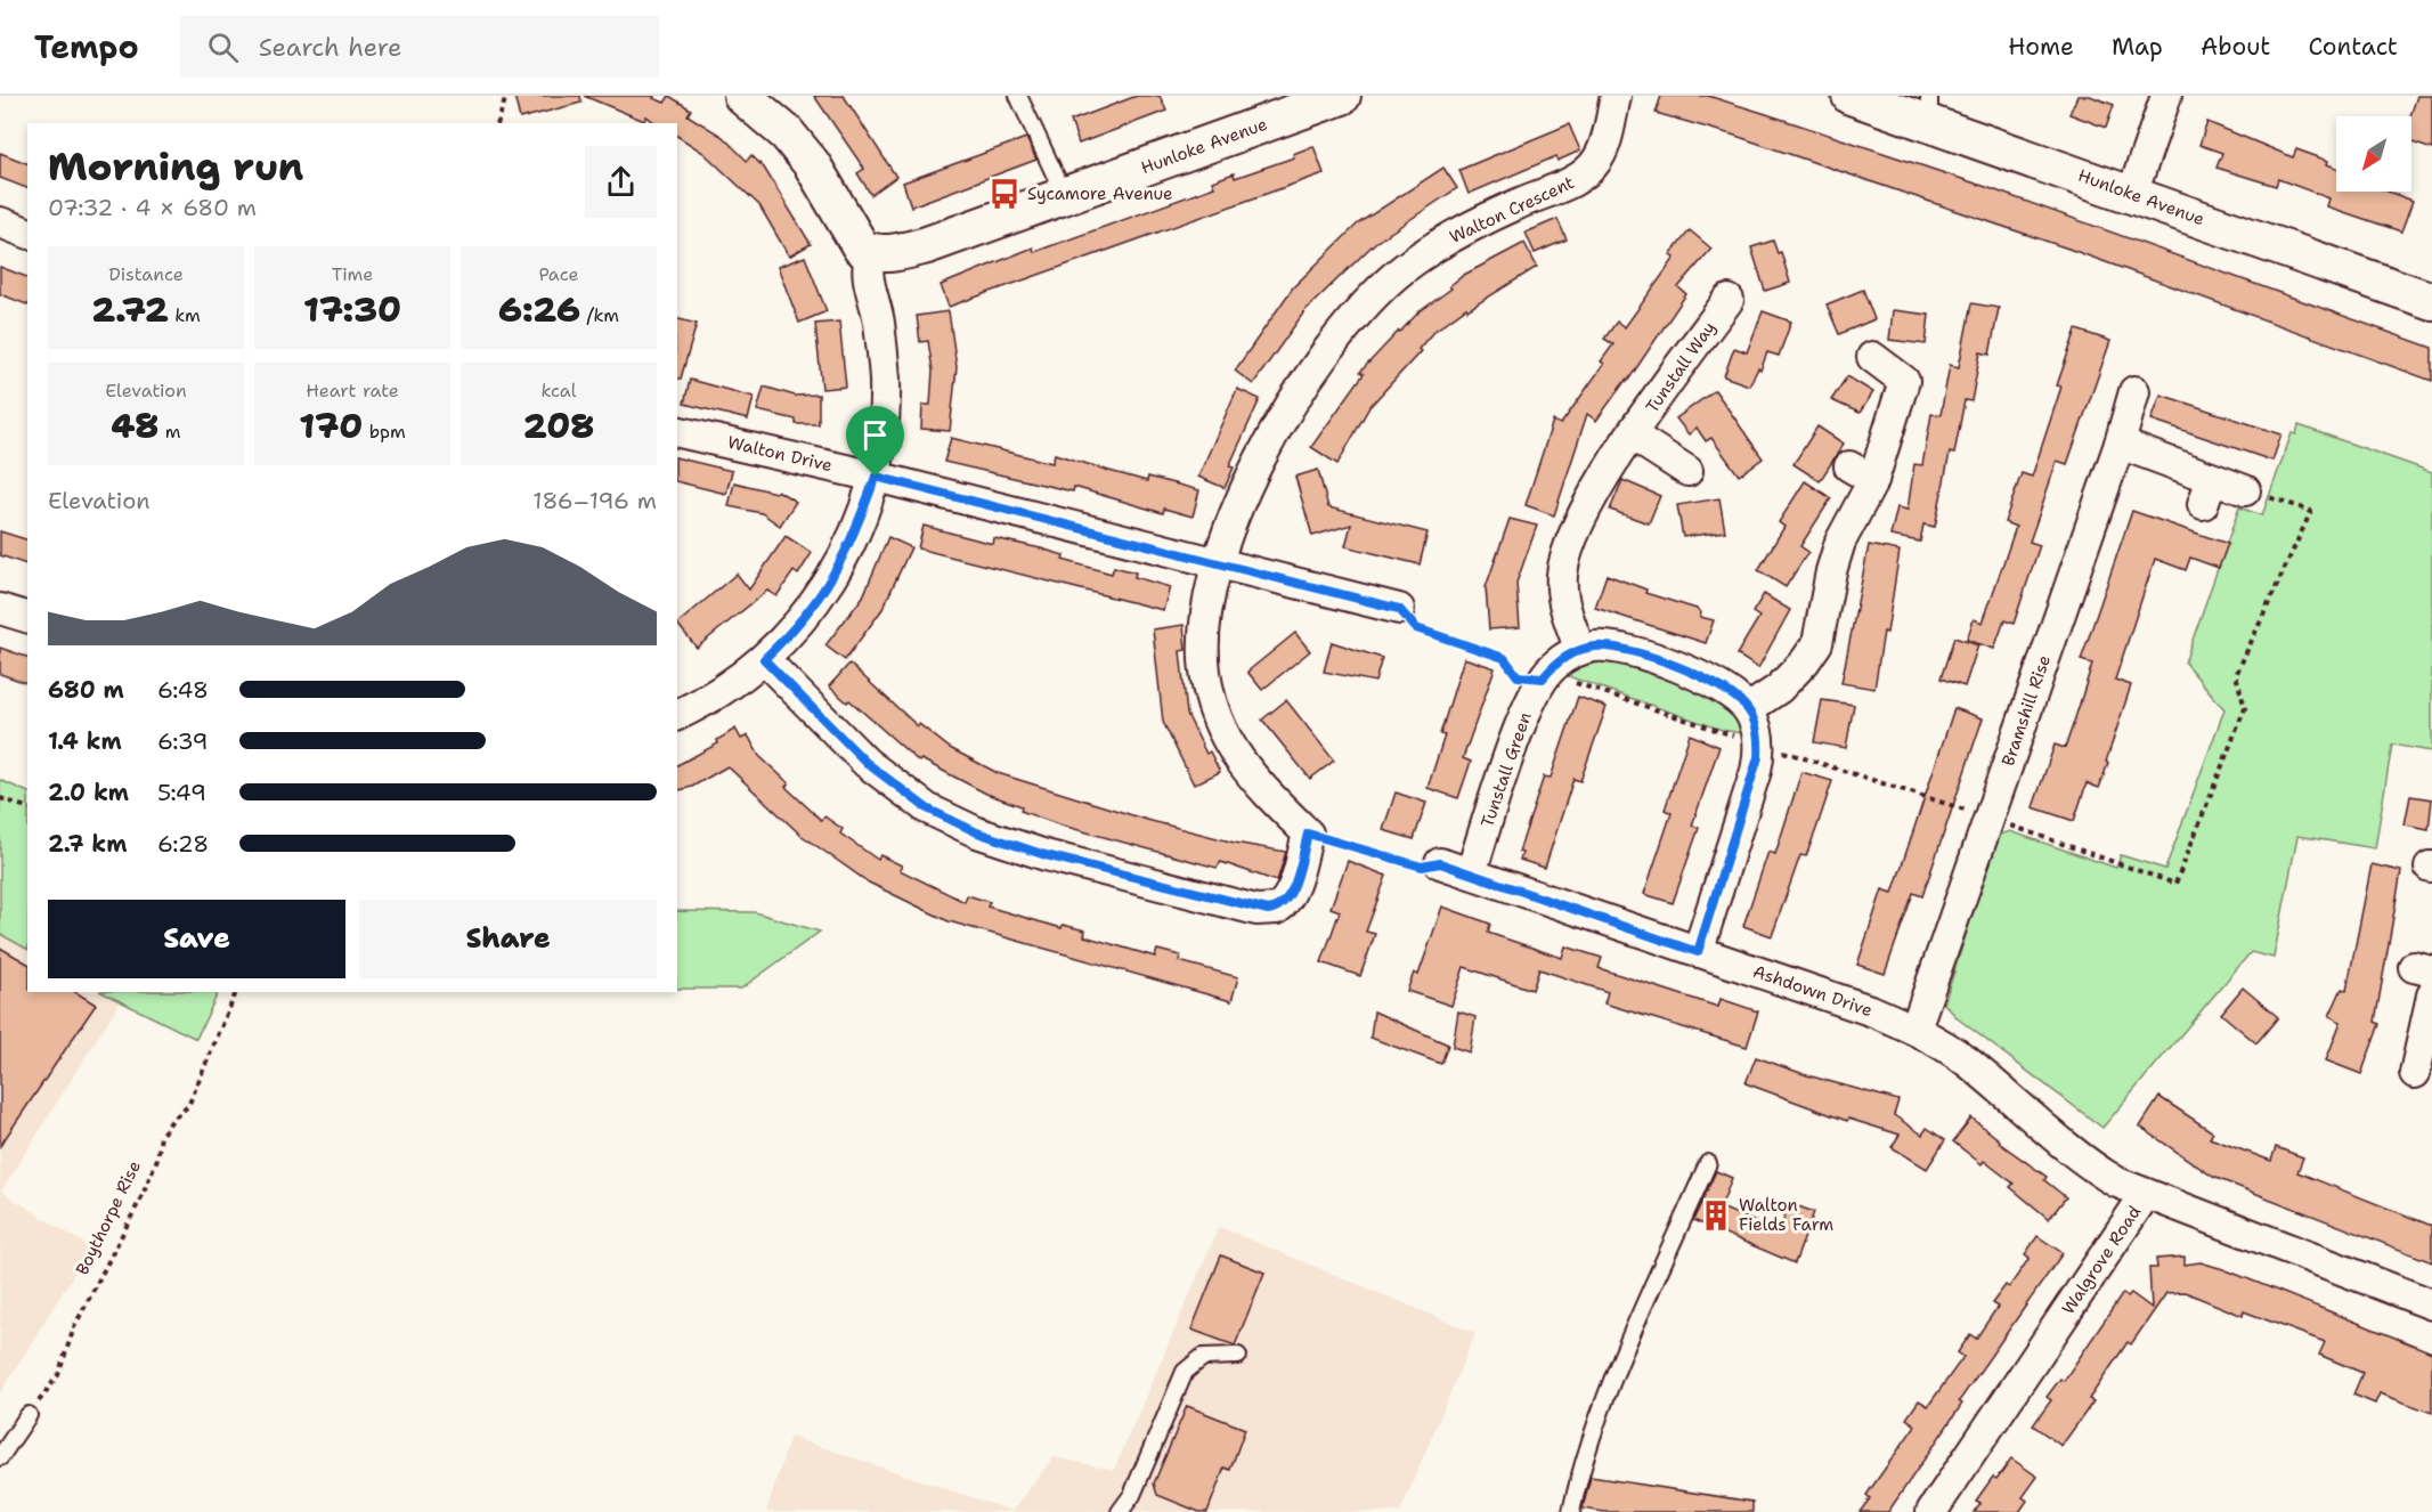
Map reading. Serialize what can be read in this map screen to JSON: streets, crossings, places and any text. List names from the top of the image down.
{
  "streets": {
    "street": [
      "Hunloke Avenue",
      "Walton Crescent",
      "Tunstall Way",
      "Walton Drive",
      "Bramshill Rise",
      "Tunstall Green",
      "Ashdown Drive",
      "Walgrove Road"
    ],
    "path": ["Boythorpe Rise"]
  },
  "crossings": [
    ["Walton Crescent", "Walton Drive"],
    ["Tunstall Way", "Tunstall Green"],
    ["Bramshill Rise", "Ashdown Drive"],
    ["Tunstall Green", "Ashdown Drive"],
    ["Ashdown Drive", "Walgrove Road"]
  ],
  "places": {
    "bus stop": ["Sycamore Avenue"],
    "building": ["Walton Fields Farm"]
  },
  "north": "bottom left",
  "page": {
    "header": "Tempo",
    "search": "Search here",
    "nav": [
      "Home",
      "Map",
      "About",
      "Contact"
    ],
    "heading": ["Morning run", "07:32 · 4 × 680 m"],
    "stats": [
      ["Distance", "2.72 km"],
      ["Time", "17:30"],
      ["Pace", "6:26 /km"],
      ["Elevation", "48 m"],
      ["Heart rate", "170 bpm"],
      ["kcal", "208"]
    ],
    "chart": ["Elevation", "186–196 m"],
    "list": [
      {
        "name": "680 m",
        "note": "6:48"
      },
      {
        "name": "1.4 km",
        "note": "6:39"
      },
      {
        "name": "2.0 km",
        "note": "5:49"
      },
      {
        "name": "2.7 km",
        "note": "6:28"
      }
    ],
    "buttons": ["Save", "Share"]
  }
}
